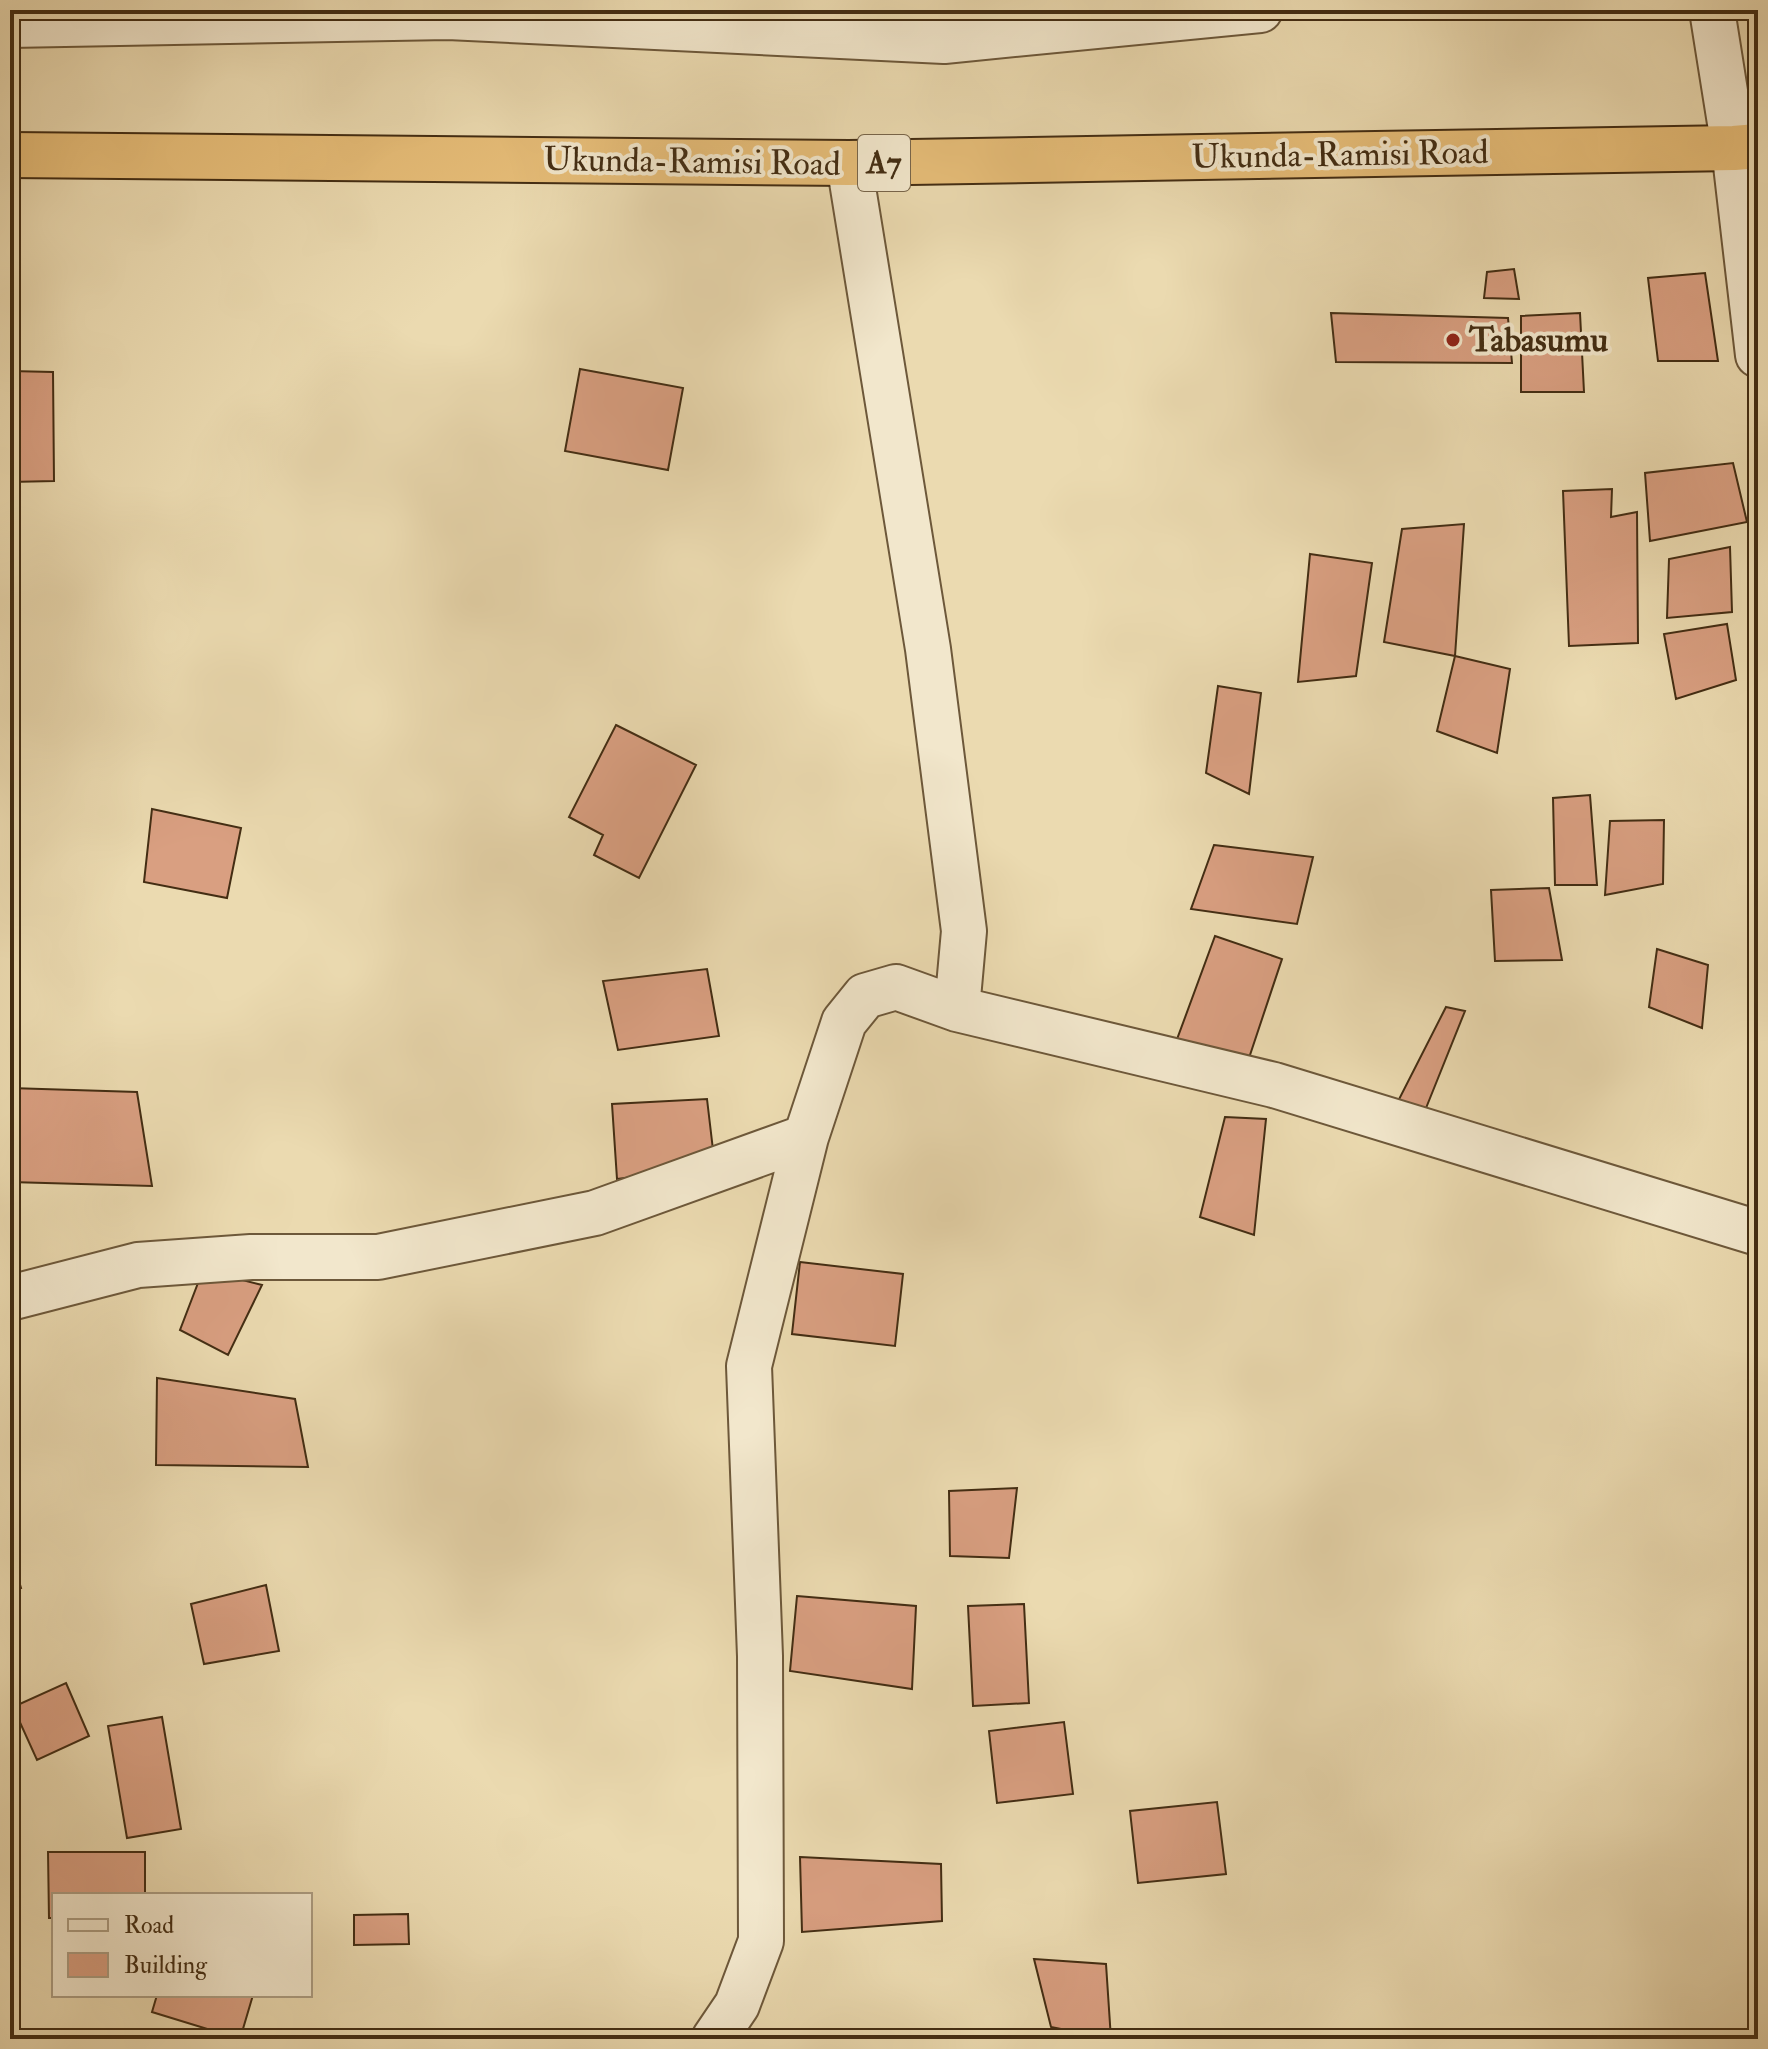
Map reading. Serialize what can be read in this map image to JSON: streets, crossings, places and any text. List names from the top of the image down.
{
  "streets": {
    "highway": ["Ukunda-Ramisi Road", "A7"]
  },
  "places": ["Tabasumu"],
  "legend": ["Road", "Building"]
}
